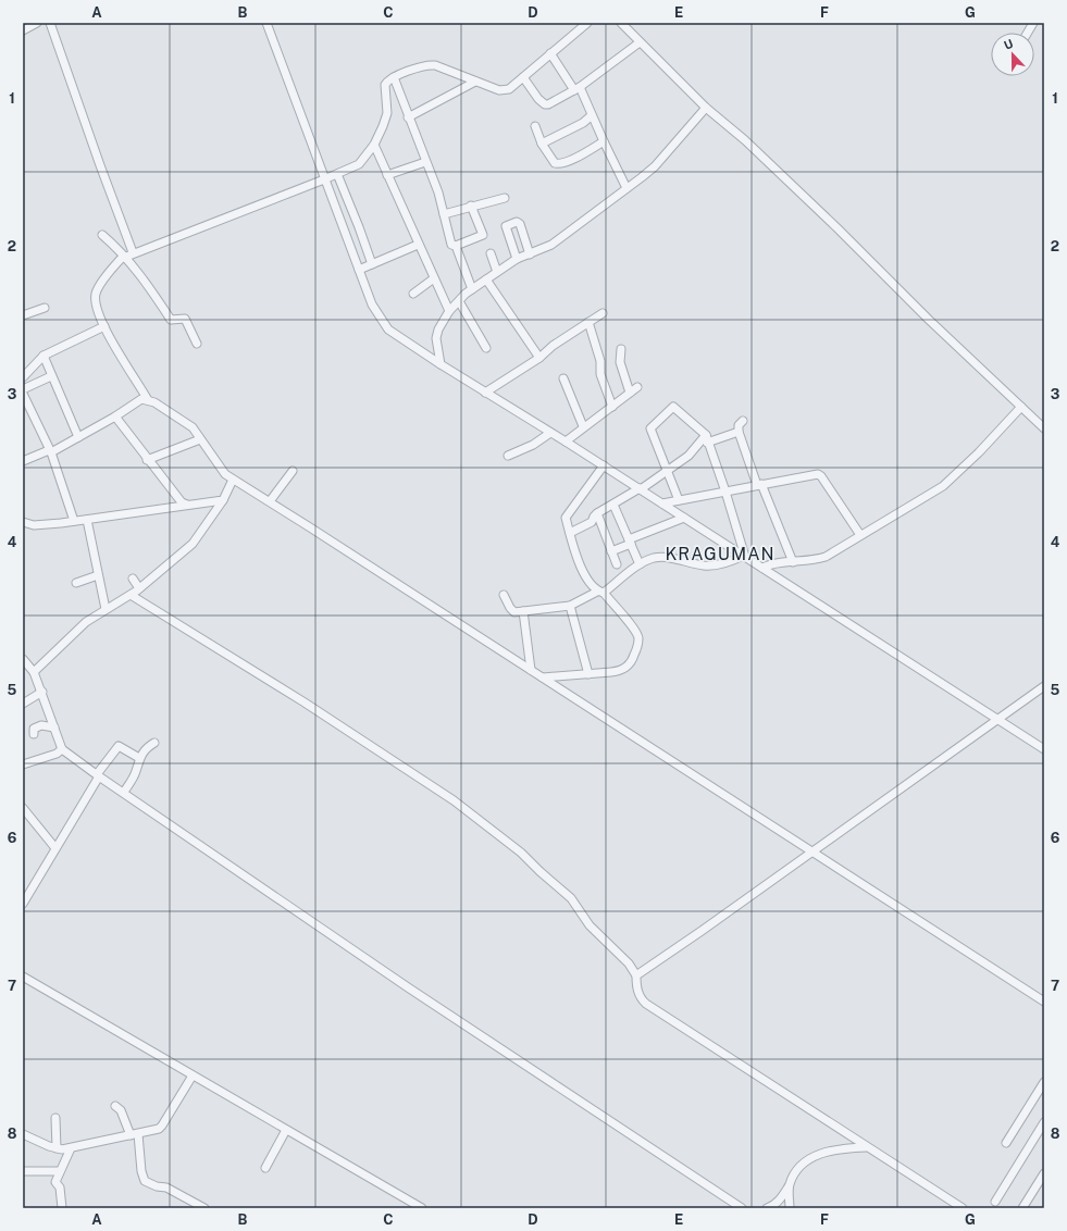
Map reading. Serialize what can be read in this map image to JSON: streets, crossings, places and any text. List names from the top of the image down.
{
  "districts": ["KRAGUMAN"],
  "north": "top",
  "grid": {
    "columns": [
      "A",
      "B",
      "C",
      "D",
      "E",
      "F",
      "G"
    ],
    "rows": [
      "1",
      "2",
      "3",
      "4",
      "5",
      "6",
      "7",
      "8"
    ]
  }
}
